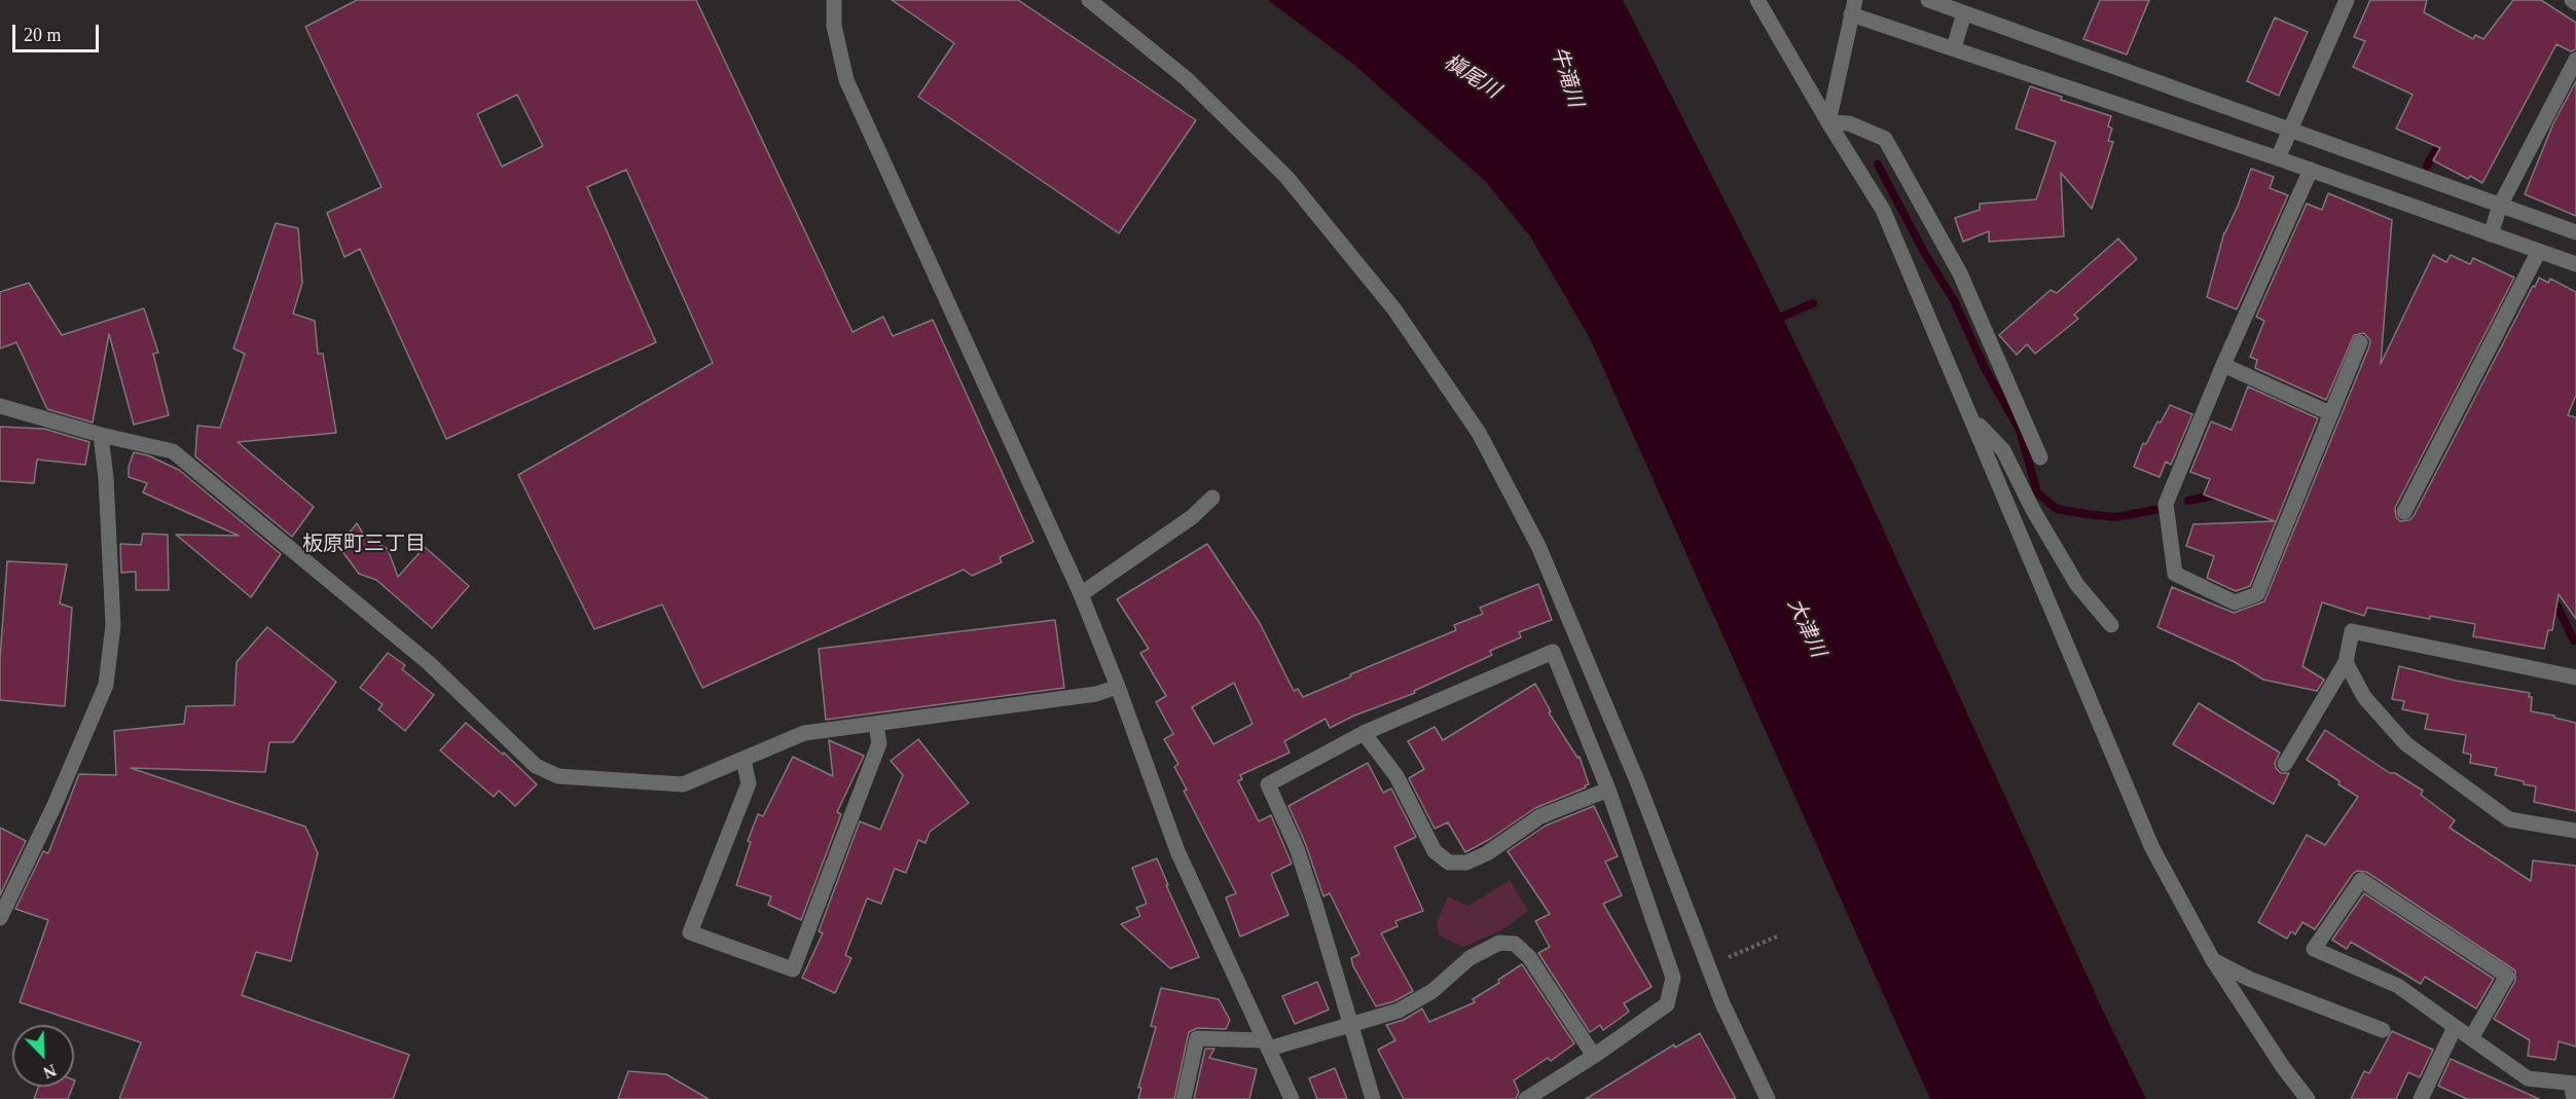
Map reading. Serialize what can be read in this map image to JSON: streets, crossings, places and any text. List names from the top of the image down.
{
  "districts": ["板原町三丁目"],
  "water": ["槇尾川", "牛滝川", "大津川"],
  "scale_bar": "20 m",
  "north": "bottom right"
}
